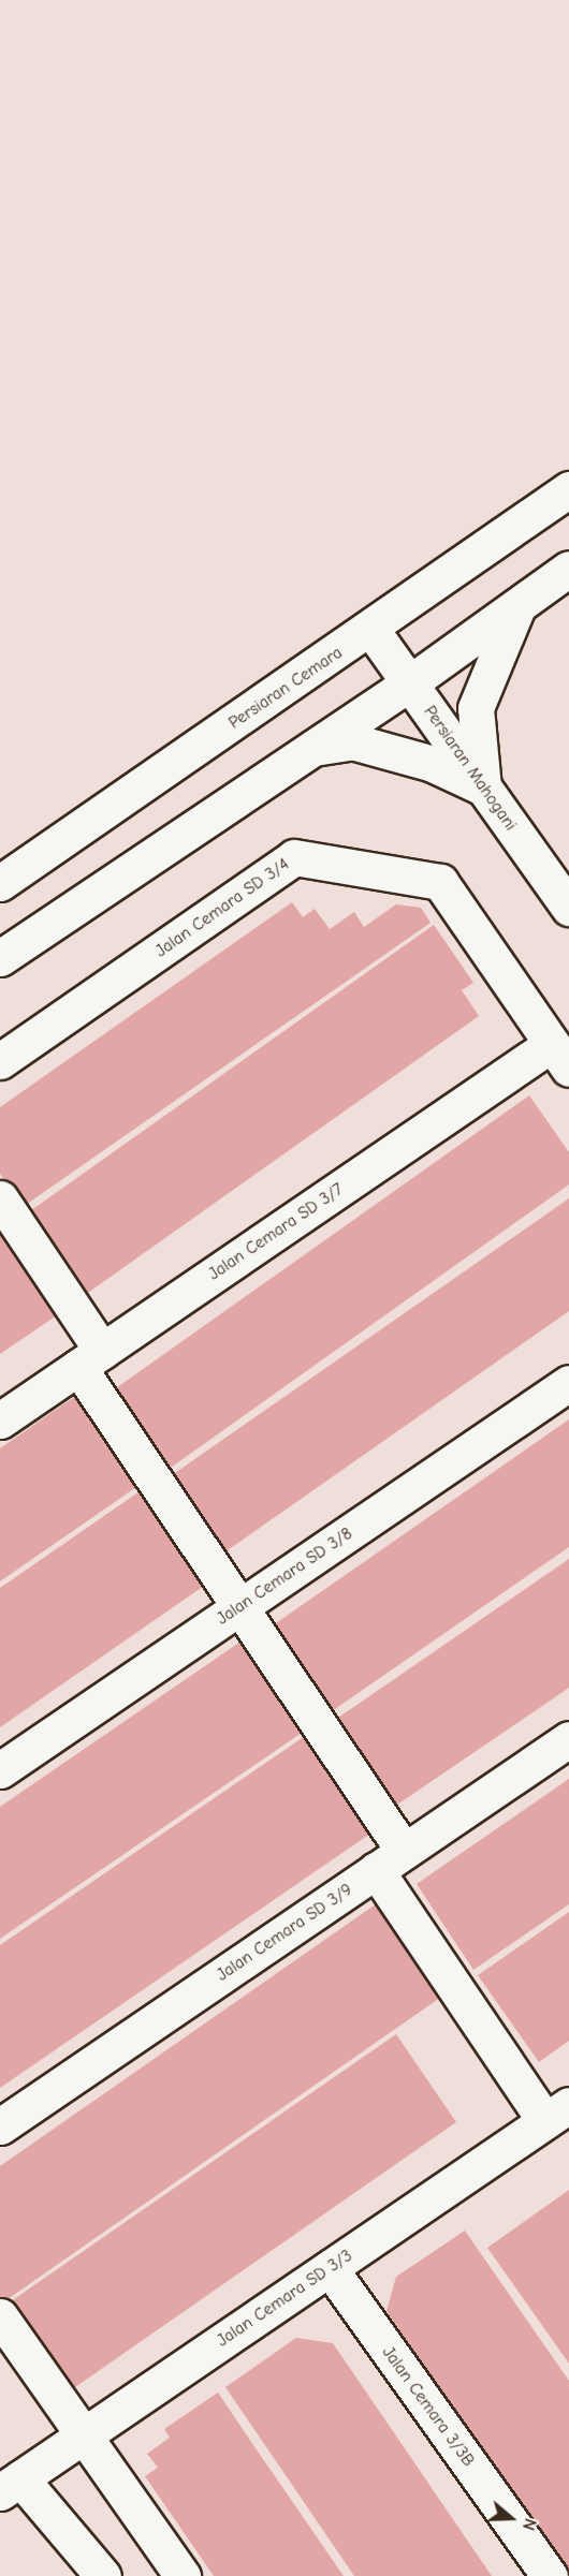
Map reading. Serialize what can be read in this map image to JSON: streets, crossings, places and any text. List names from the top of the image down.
{
  "streets": {
    "street": [
      "Persiaran Cemara",
      "Persiaran Mahogani",
      "Jalan Cemara SD 3/4",
      "Jalan Cemara SD 3/7",
      "Jalan Cemara SD 3/8",
      "Jalan Cemara SD 3/9",
      "Jalan Cemara SD 3/3",
      "Jalan Cemara 3/3B"
    ]
  },
  "crossings": [
    ["Persiaran Cemara", "Persiaran Mahogani"],
    ["Jalan Cemara SD 3/4", "Jalan Cemara SD 3/7"],
    ["Jalan Cemara SD 3/3", "Jalan Cemara 3/3B"]
  ],
  "north": "right"
}
